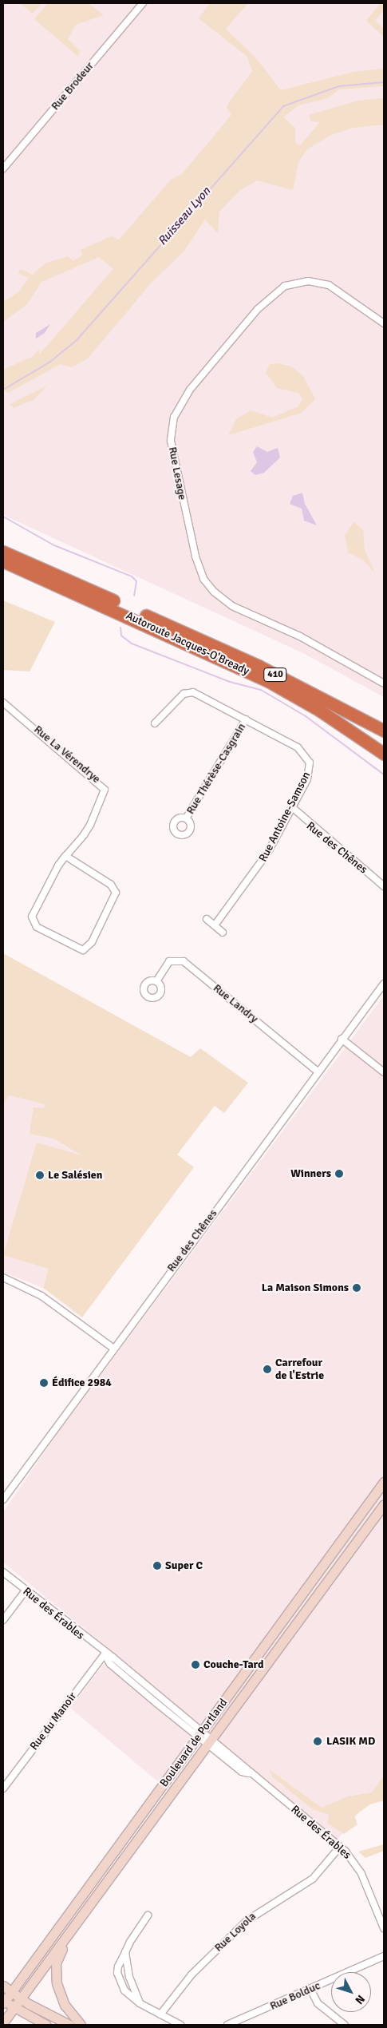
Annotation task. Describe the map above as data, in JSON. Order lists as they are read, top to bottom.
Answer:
{
  "streets": {
    "highway": ["Autoroute Jacques-O'Bready", "410"],
    "main road": ["Boulevard de Portland"],
    "street": [
      "Rue Brodeur",
      "Rue Lesage",
      "Rue La Vérendrye",
      "Rue Thérèse-Casgrain",
      "Rue Antoine-Samson",
      "Rue des Chênes",
      "Rue Landry",
      "Rue des Érables",
      "Rue du Manoir",
      "Rue Loyola",
      "Rue Bolduc"
    ]
  },
  "crossings": [
    ["Rue Thérèse-Casgrain", "Rue Antoine-Samson"],
    ["Rue Antoine-Samson", "Rue des Chênes"],
    ["Rue des Chênes", "Rue Landry"],
    ["Rue des Érables", "Rue du Manoir"],
    ["Rue des Érables", "Boulevard de Portland"],
    ["Rue des Érables", "Rue Loyola"]
  ],
  "water": ["Ruisseau Lyon"],
  "places": [
    "Winners",
    "Le Salésien",
    "La Maison Simons",
    "Carrefour de l'Estrie",
    "Édifice 2984",
    "Super C",
    "Couche-Tard",
    "LASIK MD"
  ],
  "north": "bottom right"
}
